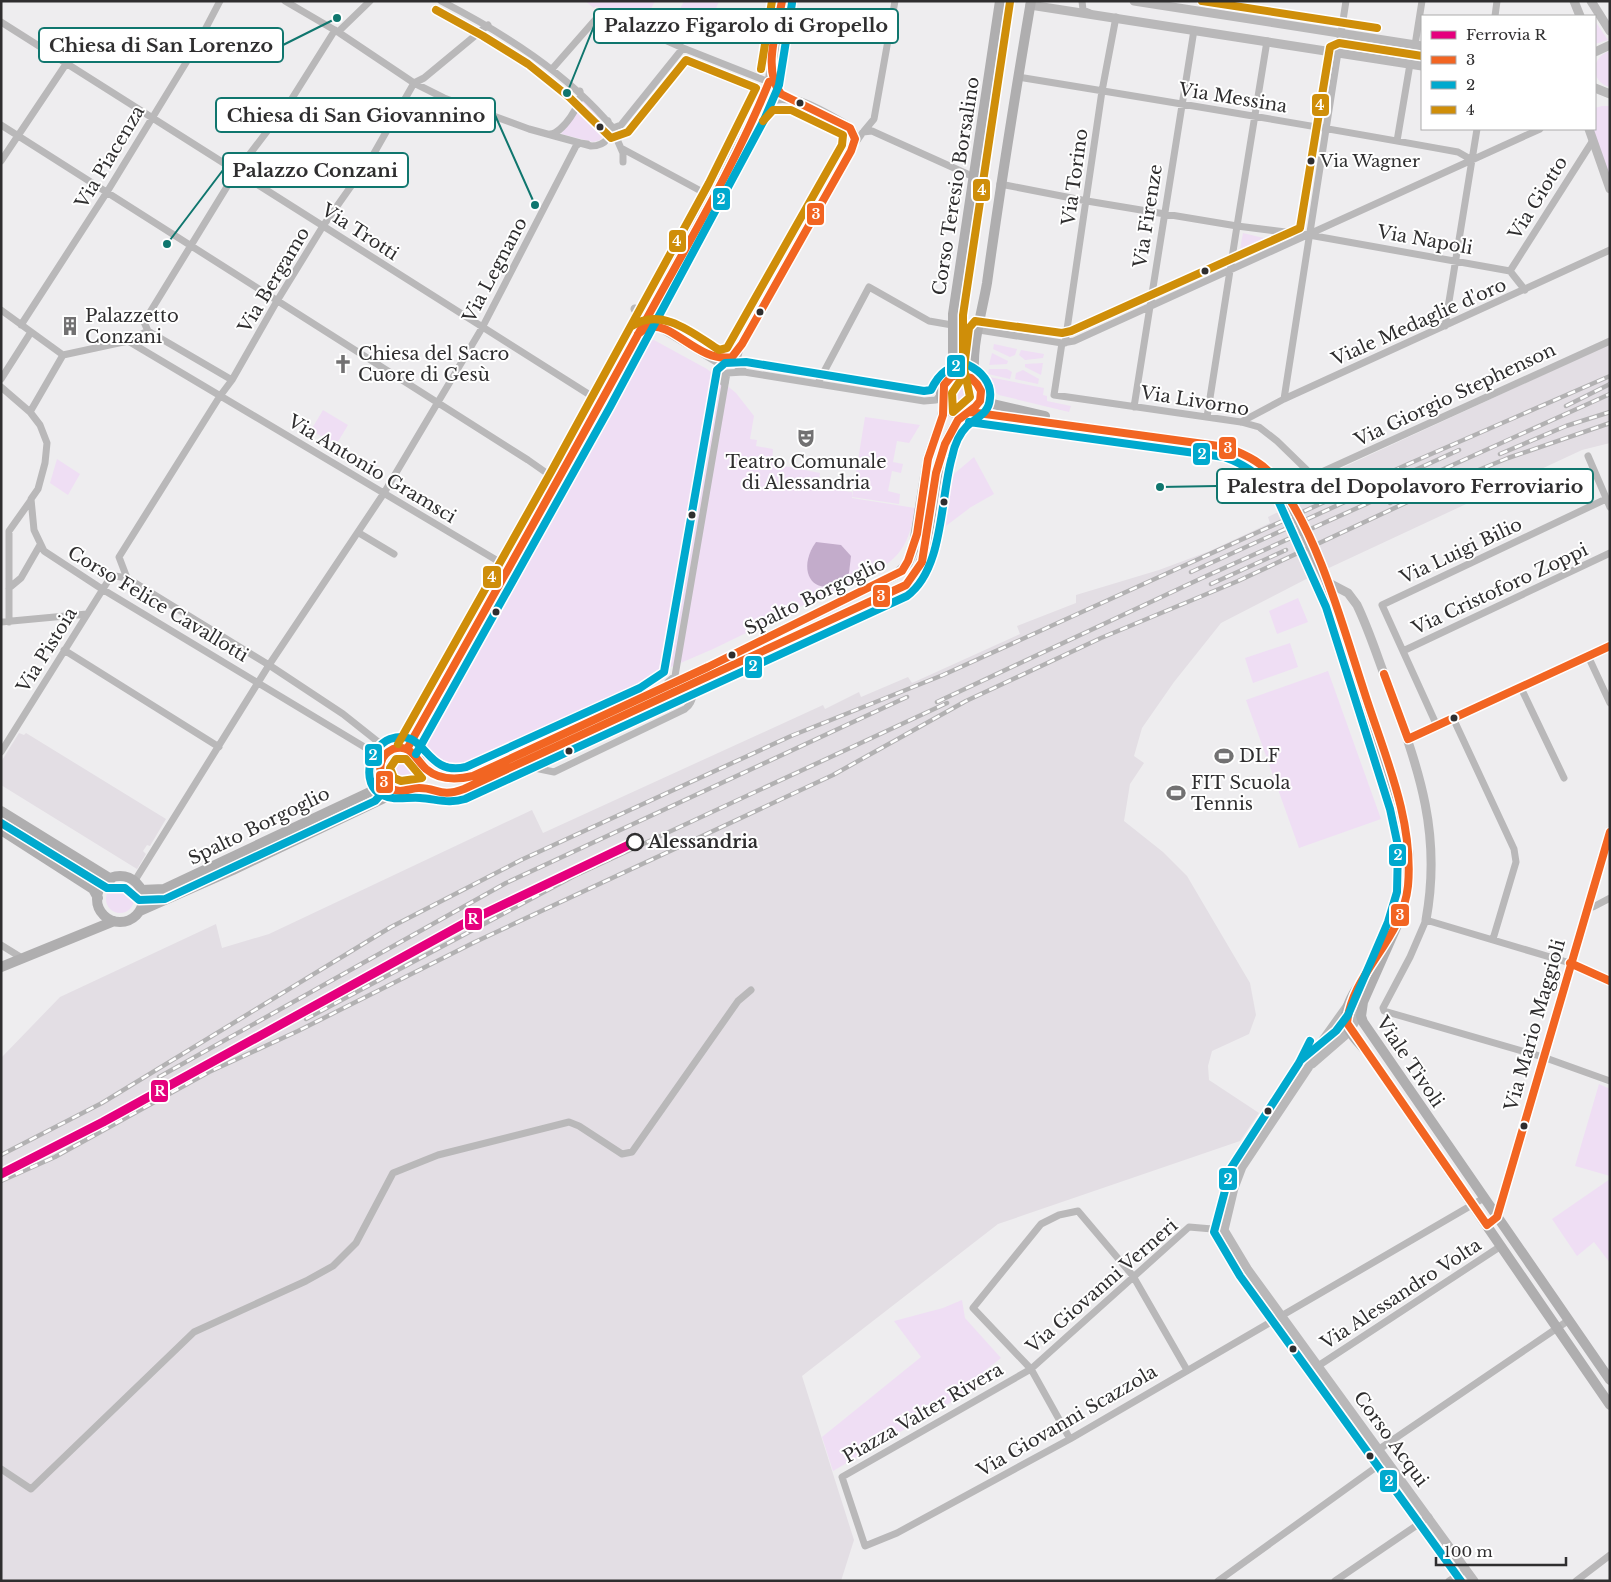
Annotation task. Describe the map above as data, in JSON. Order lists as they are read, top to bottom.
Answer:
{
  "streets": {
    "main road": ["Corso Teresio Borsalino", "Spalto Borgoglio", "Viale Tivoli"],
    "street": [
      "Via Messina",
      "Via Piacenza",
      "Via Torino",
      "Via Giotto",
      "Via Firenze",
      "Via Trotti",
      "Via Napoli",
      "Via Legnano",
      "Via Bergamo",
      "Viale Medaglie d'oro",
      "Via Giorgio Stephenson",
      "Via Livorno",
      "Via Antonio Gramsci",
      "Via Luigi Bilio",
      "Via Cristoforo Zoppi",
      "Corso Felice Cavallotti",
      "Via Pistoia",
      "Via Mario Maggioli",
      "Via Giovanni Verneri",
      "Via Alessandro Volta",
      "Piazza Valter Rivera",
      "Via Giovanni Scazzola",
      "Corso Acqui"
    ]
  },
  "crossings": [
    ["Via Messina", "Via Torino"],
    ["Via Messina", "Via Firenze"],
    ["Via Piacenza", "Via Trotti"],
    ["Via Torino", "Via Livorno"],
    ["Corso Teresio Borsalino", "Spalto Borgoglio"],
    ["Via Giotto", "Via Napoli"],
    ["Via Firenze", "Via Livorno"],
    ["Via Trotti", "Via Legnano"],
    ["Via Trotti", "Via Bergamo"],
    ["Via Legnano", "Via Antonio Gramsci"],
    ["Via Legnano", "Spalto Borgoglio"],
    ["Via Legnano", "Corso Felice Cavallotti"],
    ["Via Bergamo", "Via Antonio Gramsci"],
    ["Via Bergamo", "Corso Felice Cavallotti"],
    ["Viale Medaglie d'oro", "Via Livorno"],
    ["Via Giorgio Stephenson", "Via Livorno"],
    ["Via Antonio Gramsci", "Corso Felice Cavallotti"],
    ["Via Luigi Bilio", "Via Cristoforo Zoppi"],
    ["Spalto Borgoglio", "Corso Felice Cavallotti"],
    ["Corso Felice Cavallotti", "Via Pistoia"],
    ["Via Mario Maggioli", "Viale Tivoli"],
    ["Viale Tivoli", "Via Alessandro Volta"],
    ["Via Giovanni Verneri", "Piazza Valter Rivera"],
    ["Via Giovanni Verneri", "Corso Acqui"],
    ["Via Alessandro Volta", "Corso Acqui"],
    ["Piazza Valter Rivera", "Via Giovanni Scazzola"],
    ["Via Giovanni Scazzola", "Corso Acqui"]
  ],
  "places": {
    "other": [
      "Chiesa di San Lorenzo",
      "Palazzo Figarolo di Gropello",
      "Via Wagner",
      "Chiesa di San Giovannino",
      "Palazzo Conzani",
      "Palestra del Dopolavoro Ferroviario",
      "Alessandria"
    ],
    "building": ["Palazzetto Conzani"],
    "church": ["Chiesa del Sacro Cuore di Gesù"],
    "theatre": ["Teatro Comunale di Alessandria"],
    "sports": ["DLF", "FIT Scuola Tennis"]
  },
  "lines": [
    "transit line 3",
    "transit line 4",
    "transit line 2",
    "rail line R"
  ],
  "legend": [
    "Ferrovia R",
    "3",
    "2",
    "4"
  ],
  "scale_bar": "100 m"
}
